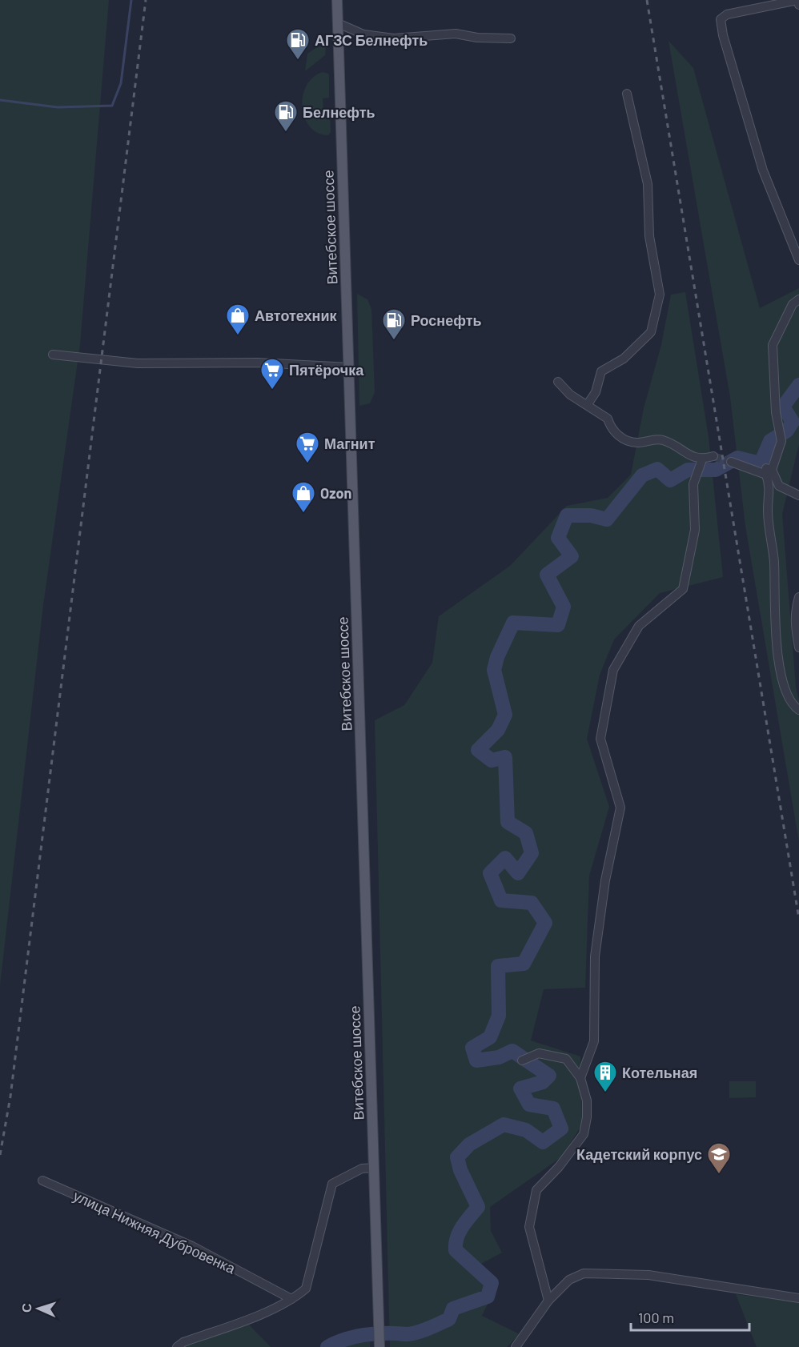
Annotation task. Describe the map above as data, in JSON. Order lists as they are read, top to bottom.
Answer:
{
  "streets": {
    "main road": ["Витебское шоссе"],
    "street": ["улица Нижняя Дубровенка"]
  },
  "places": {
    "fuel station": ["АГЗС Белнефть", "Белнефть", "Роснефть"],
    "shop": ["Автотехник", "Ozon"],
    "supermarket": ["Пятёрочка", "Магнит"],
    "building": ["Котельная"],
    "school or university": ["Кадетский корпус"]
  },
  "scale_bar": "100 m",
  "north": "left"
}
